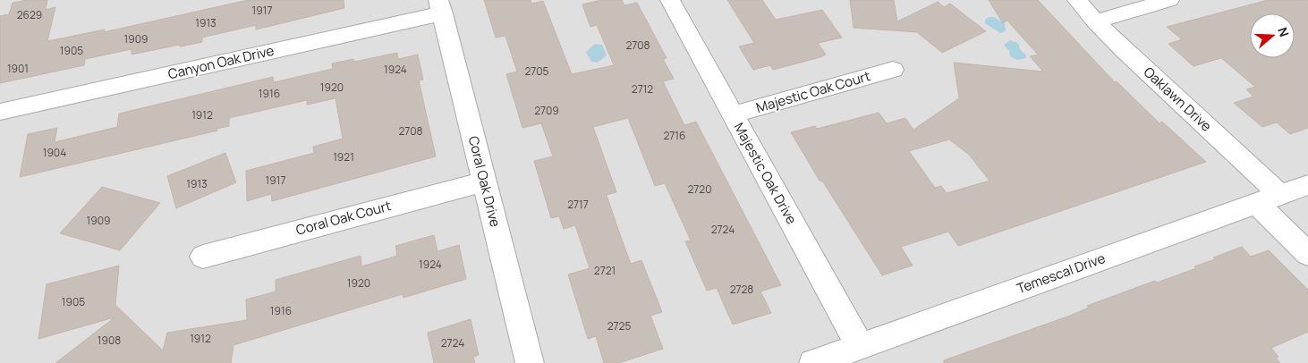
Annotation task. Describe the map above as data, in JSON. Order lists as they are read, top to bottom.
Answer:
{
  "streets": {
    "street": [
      "Canyon Oak Drive",
      "Majestic Oak Court",
      "Oaklawn Drive",
      "Majestic Oak Drive",
      "Coral Oak Drive",
      "Coral Oak Court",
      "Temescal Drive"
    ]
  },
  "crossings": [
    ["Canyon Oak Drive", "Coral Oak Drive"],
    ["Majestic Oak Court", "Majestic Oak Drive"],
    ["Oaklawn Drive", "Temescal Drive"],
    ["Majestic Oak Drive", "Temescal Drive"],
    ["Coral Oak Drive", "Coral Oak Court"]
  ],
  "house_numbers": [
    "1917",
    "2629",
    "1913",
    "1909",
    "2708",
    "1905",
    "1901",
    "1924",
    "2705",
    "1920",
    "2712",
    "1916",
    "2709",
    "1912",
    "2708",
    "2716",
    "1904",
    "1921",
    "1917",
    "1913",
    "2720",
    "2717",
    "1909",
    "2724",
    "1924",
    "2721",
    "1920",
    "2728",
    "1905",
    "1916",
    "2725",
    "1912",
    "1908",
    "2724"
  ],
  "north": "right"
}
